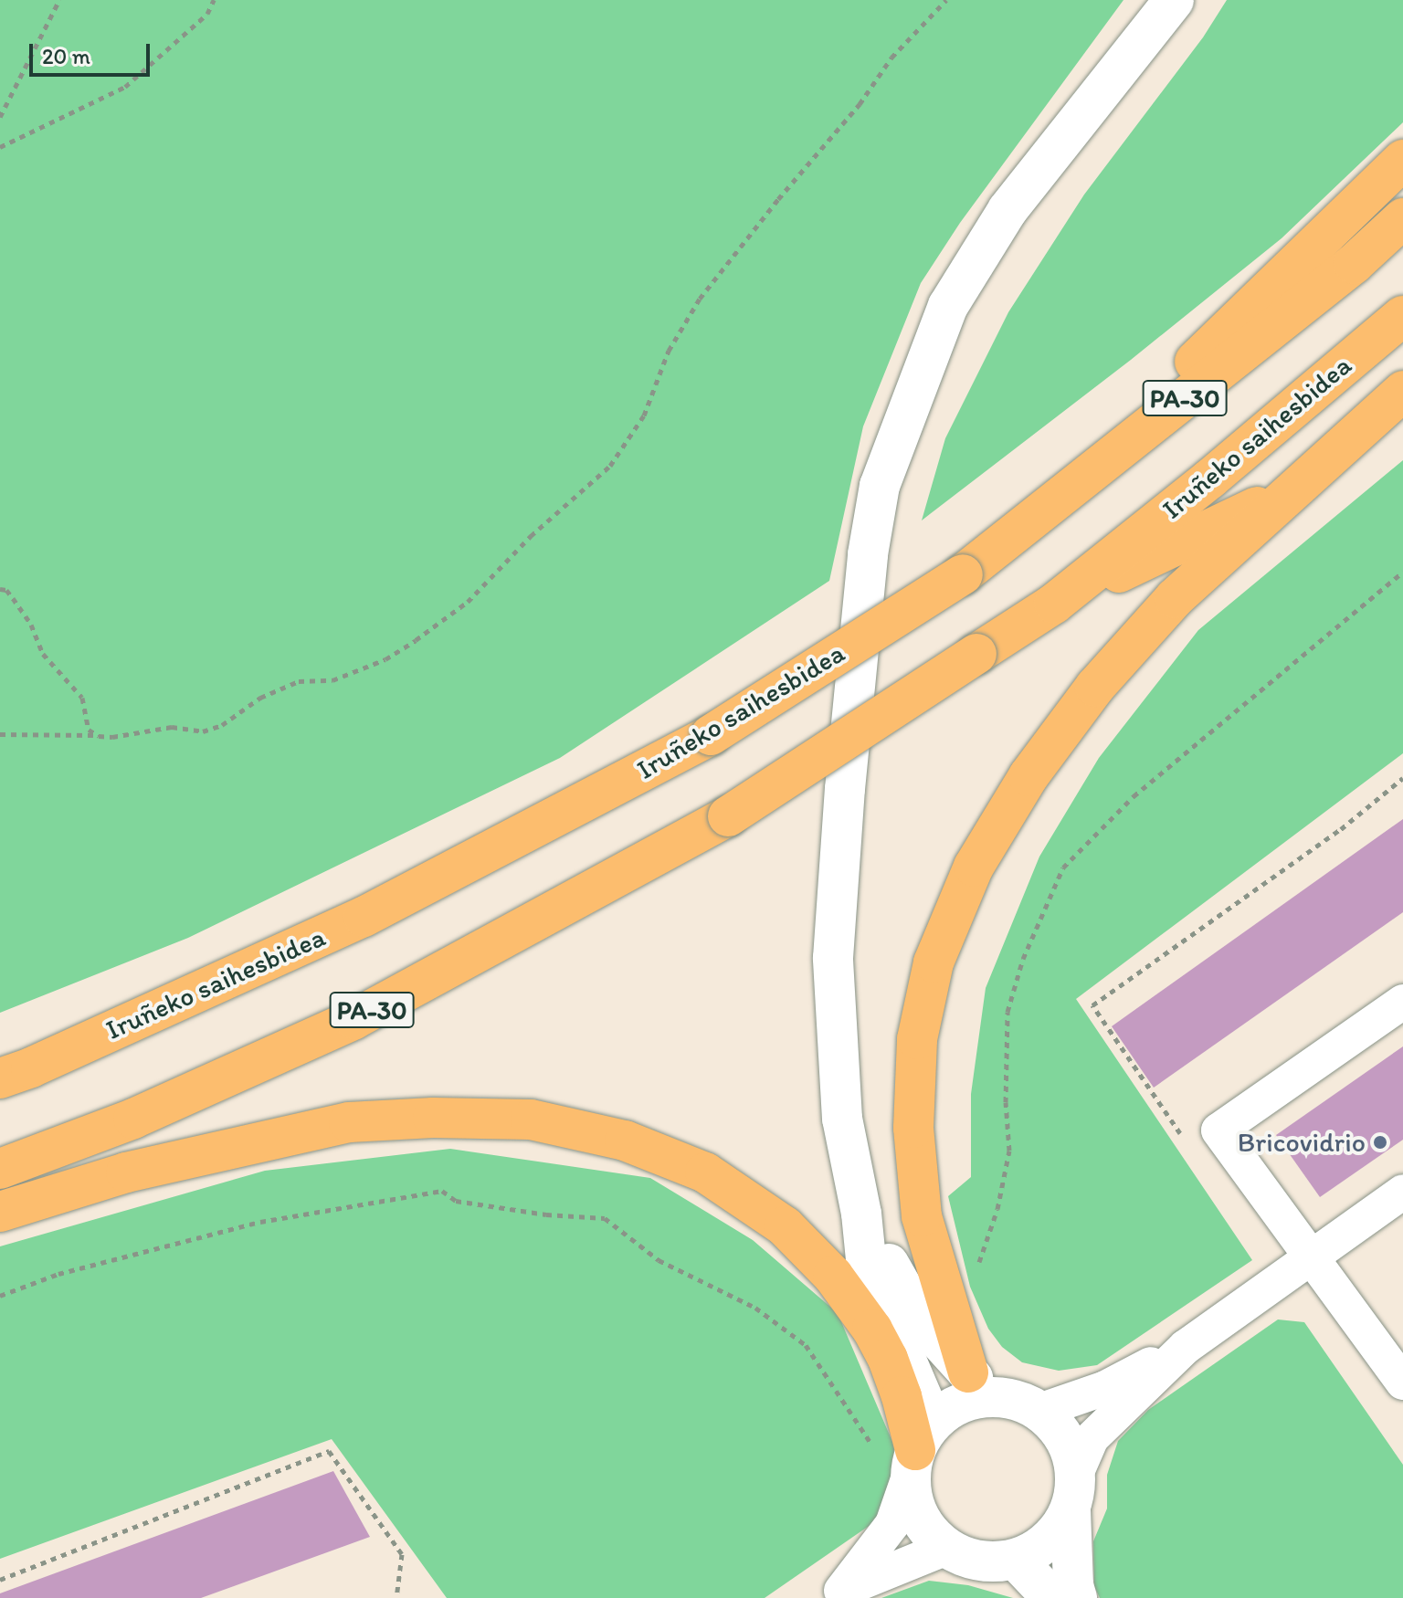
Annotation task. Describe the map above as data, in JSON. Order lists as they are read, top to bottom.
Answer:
{
  "streets": {
    "highway": ["PA-30", "Iruñeko saihesbidea"]
  },
  "places": ["Bricovidrio"],
  "scale_bar": "20 m"
}
